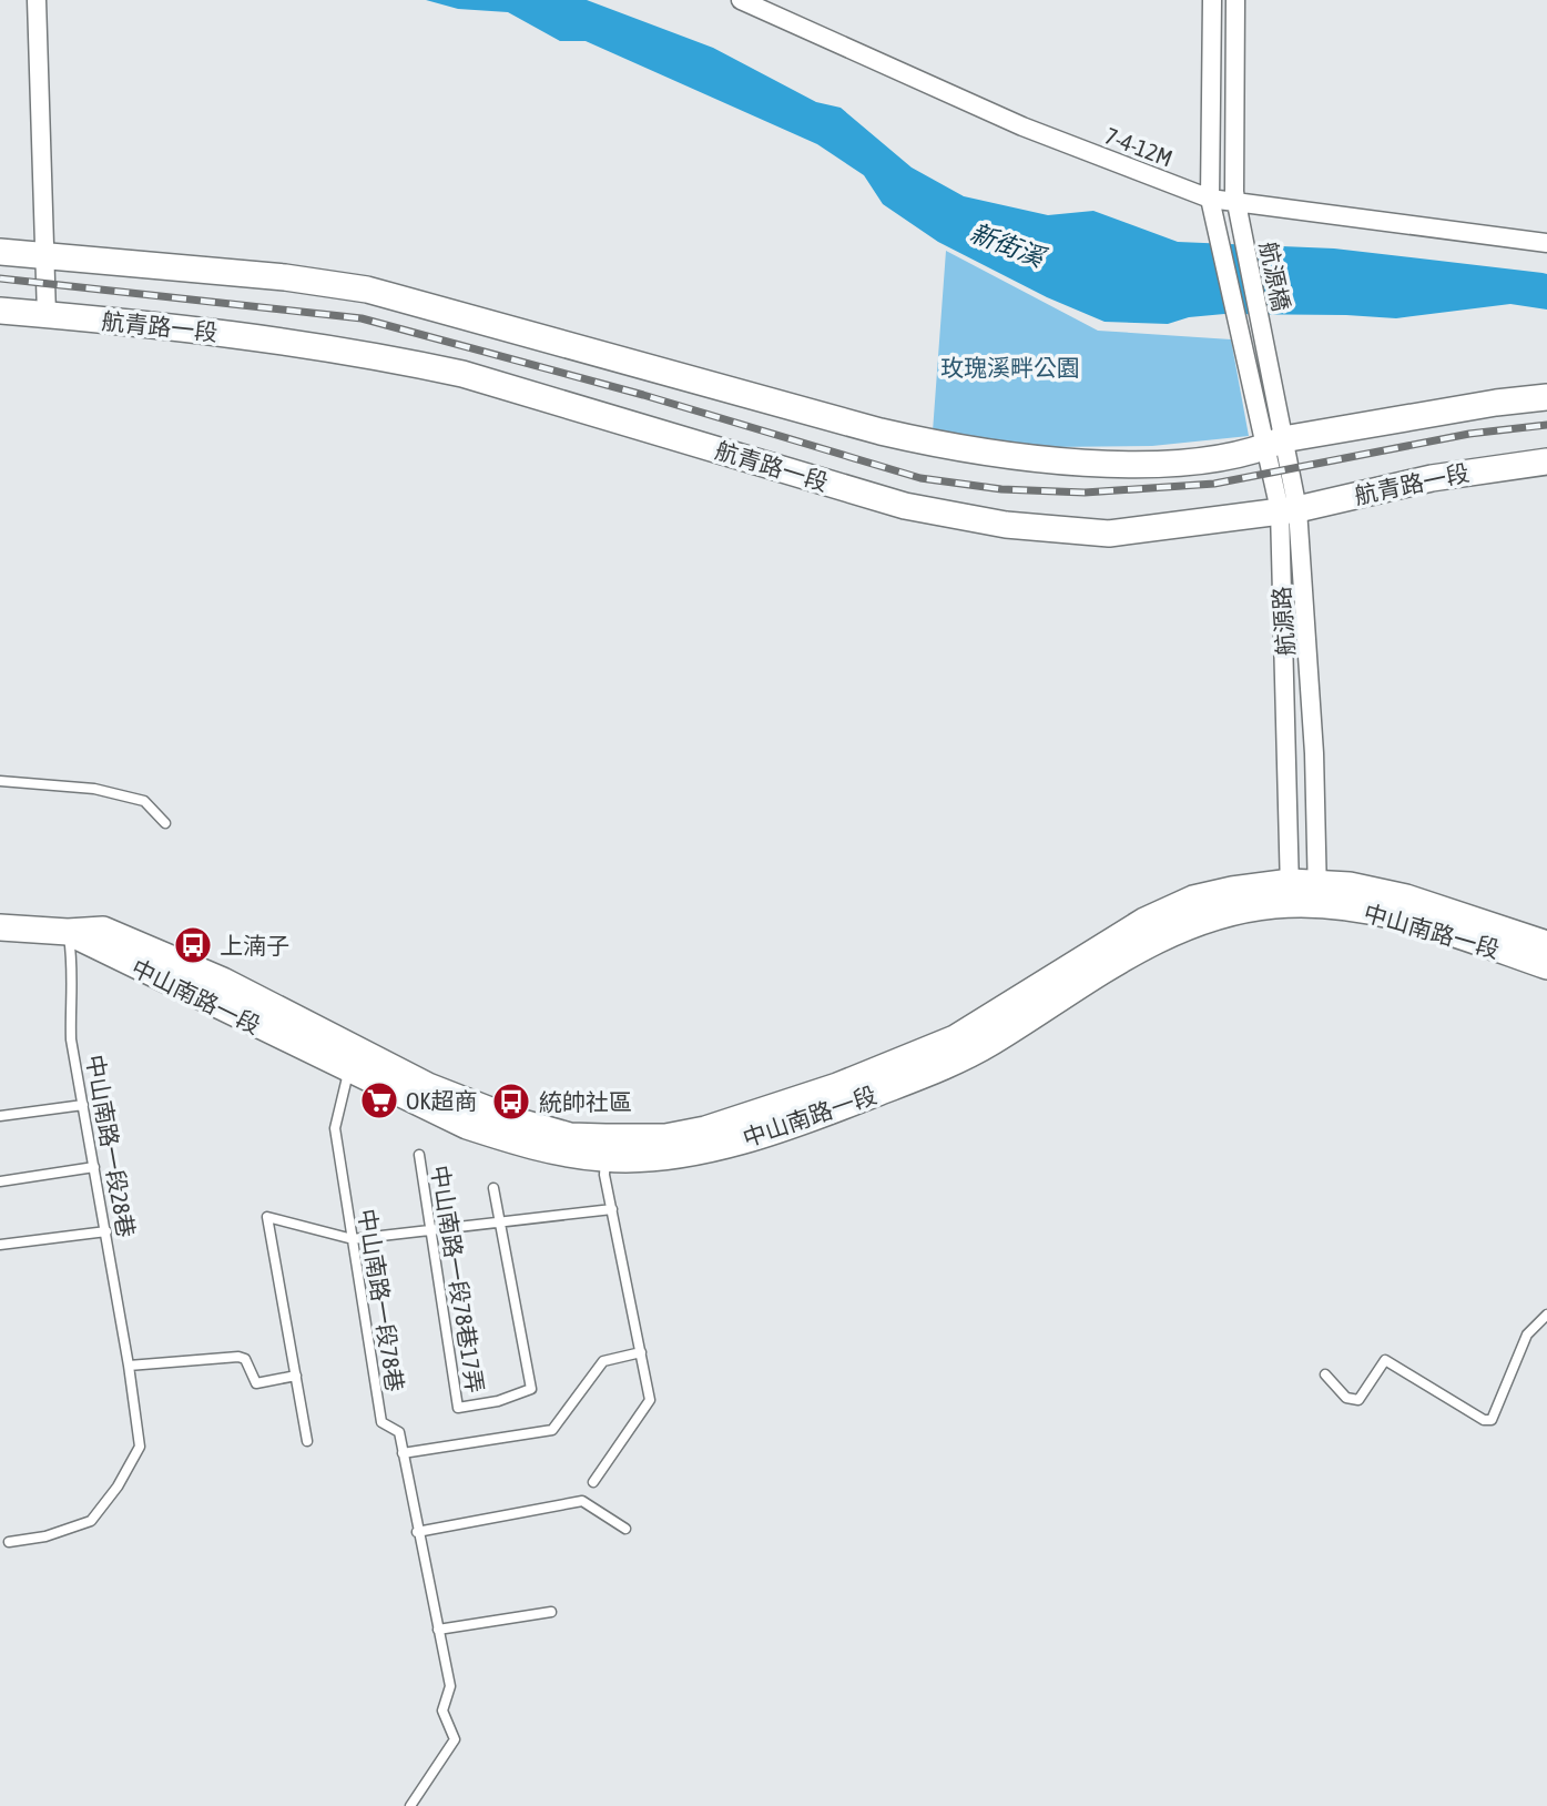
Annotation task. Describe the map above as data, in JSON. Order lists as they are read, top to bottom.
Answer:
{
  "streets": {
    "street": [
      "7-4-12M",
      "航源橋",
      "航青路一段",
      "航源路",
      "中山南路一段"
    ],
    "lane": ["中山南路一段28巷", "中山南路一段78巷17弄", "中山南路一段78巷"]
  },
  "crossings": [
    ["7-4-12M", "航源橋"],
    ["航源橋", "航源路"],
    ["航青路一段", "航源路"],
    ["航源路", "中山南路一段"],
    ["中山南路一段", "中山南路一段28巷"],
    ["中山南路一段", "中山南路一段78巷"]
  ],
  "water": ["新街溪"],
  "parks": ["玫瑰溪畔公園"],
  "places": {
    "bus stop": ["上湳子", "統帥社區"],
    "supermarket": ["OK超商"]
  }
}
